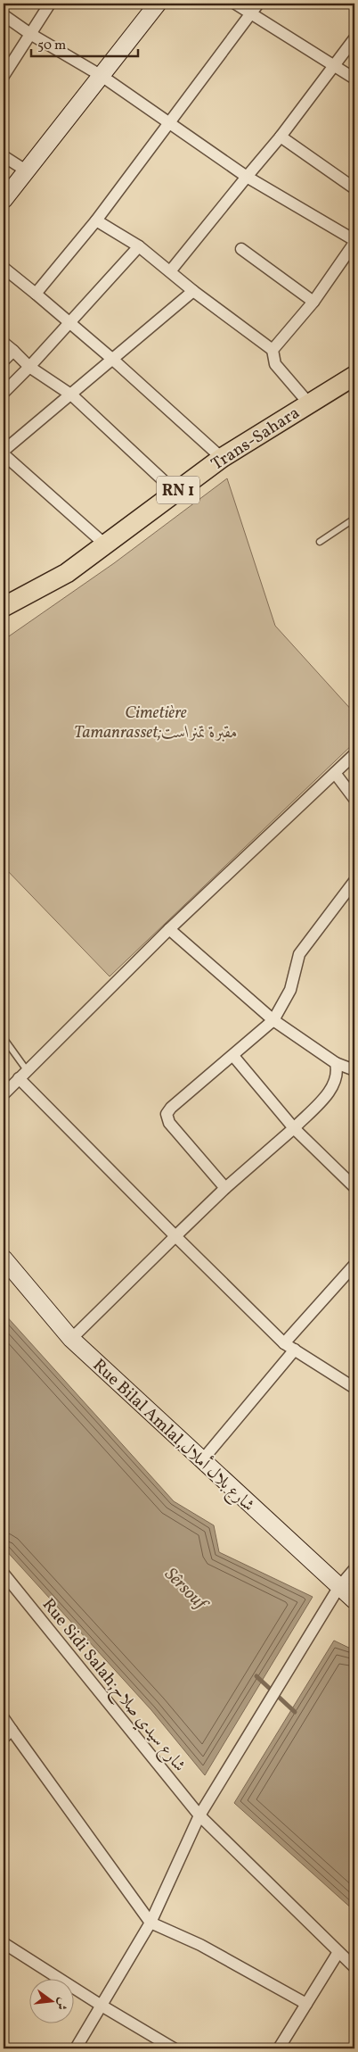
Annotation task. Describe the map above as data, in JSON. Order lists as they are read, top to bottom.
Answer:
{
  "streets": {
    "main road": ["Trans-Sahara", "RN 1", "Rue Bilal Amlal,شارع بلال أملال"],
    "street": ["Rue Sidi Salah;شارع سيدي صلاح"]
  },
  "water": ["Sêrsouf"],
  "parks": ["Cimetière Tamanrasset;مقبرة تمنراست"],
  "scale_bar": "50 m",
  "north": "right"
}
